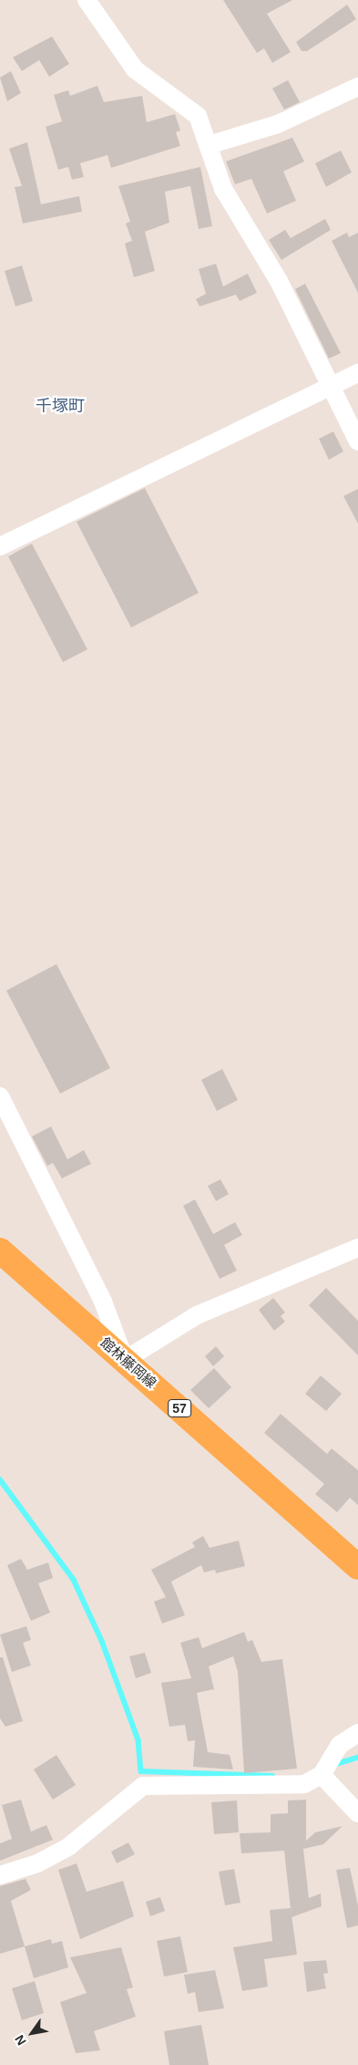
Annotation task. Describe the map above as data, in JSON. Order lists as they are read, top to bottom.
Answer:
{
  "streets": {
    "main road": ["館林藤岡線", "57"]
  },
  "districts": ["千塚町"],
  "north": "bottom left"
}
